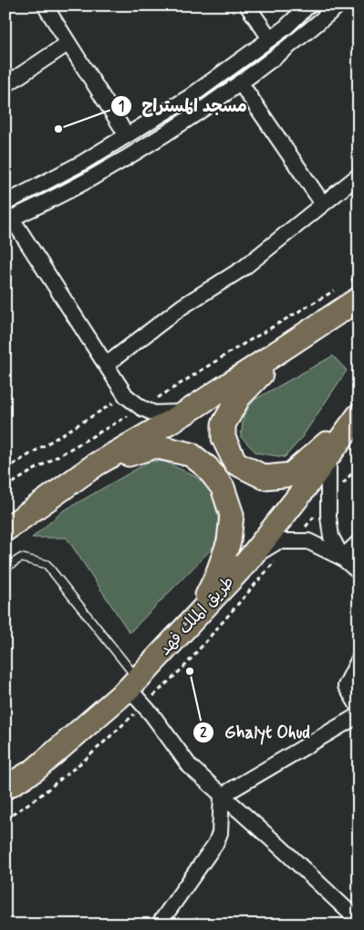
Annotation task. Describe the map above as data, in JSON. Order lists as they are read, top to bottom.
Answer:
{
  "streets": {
    "main road": ["طريق الملك فهد"]
  },
  "places": ["مسجد المستراح", "Ghalyt Ohud"]
}
